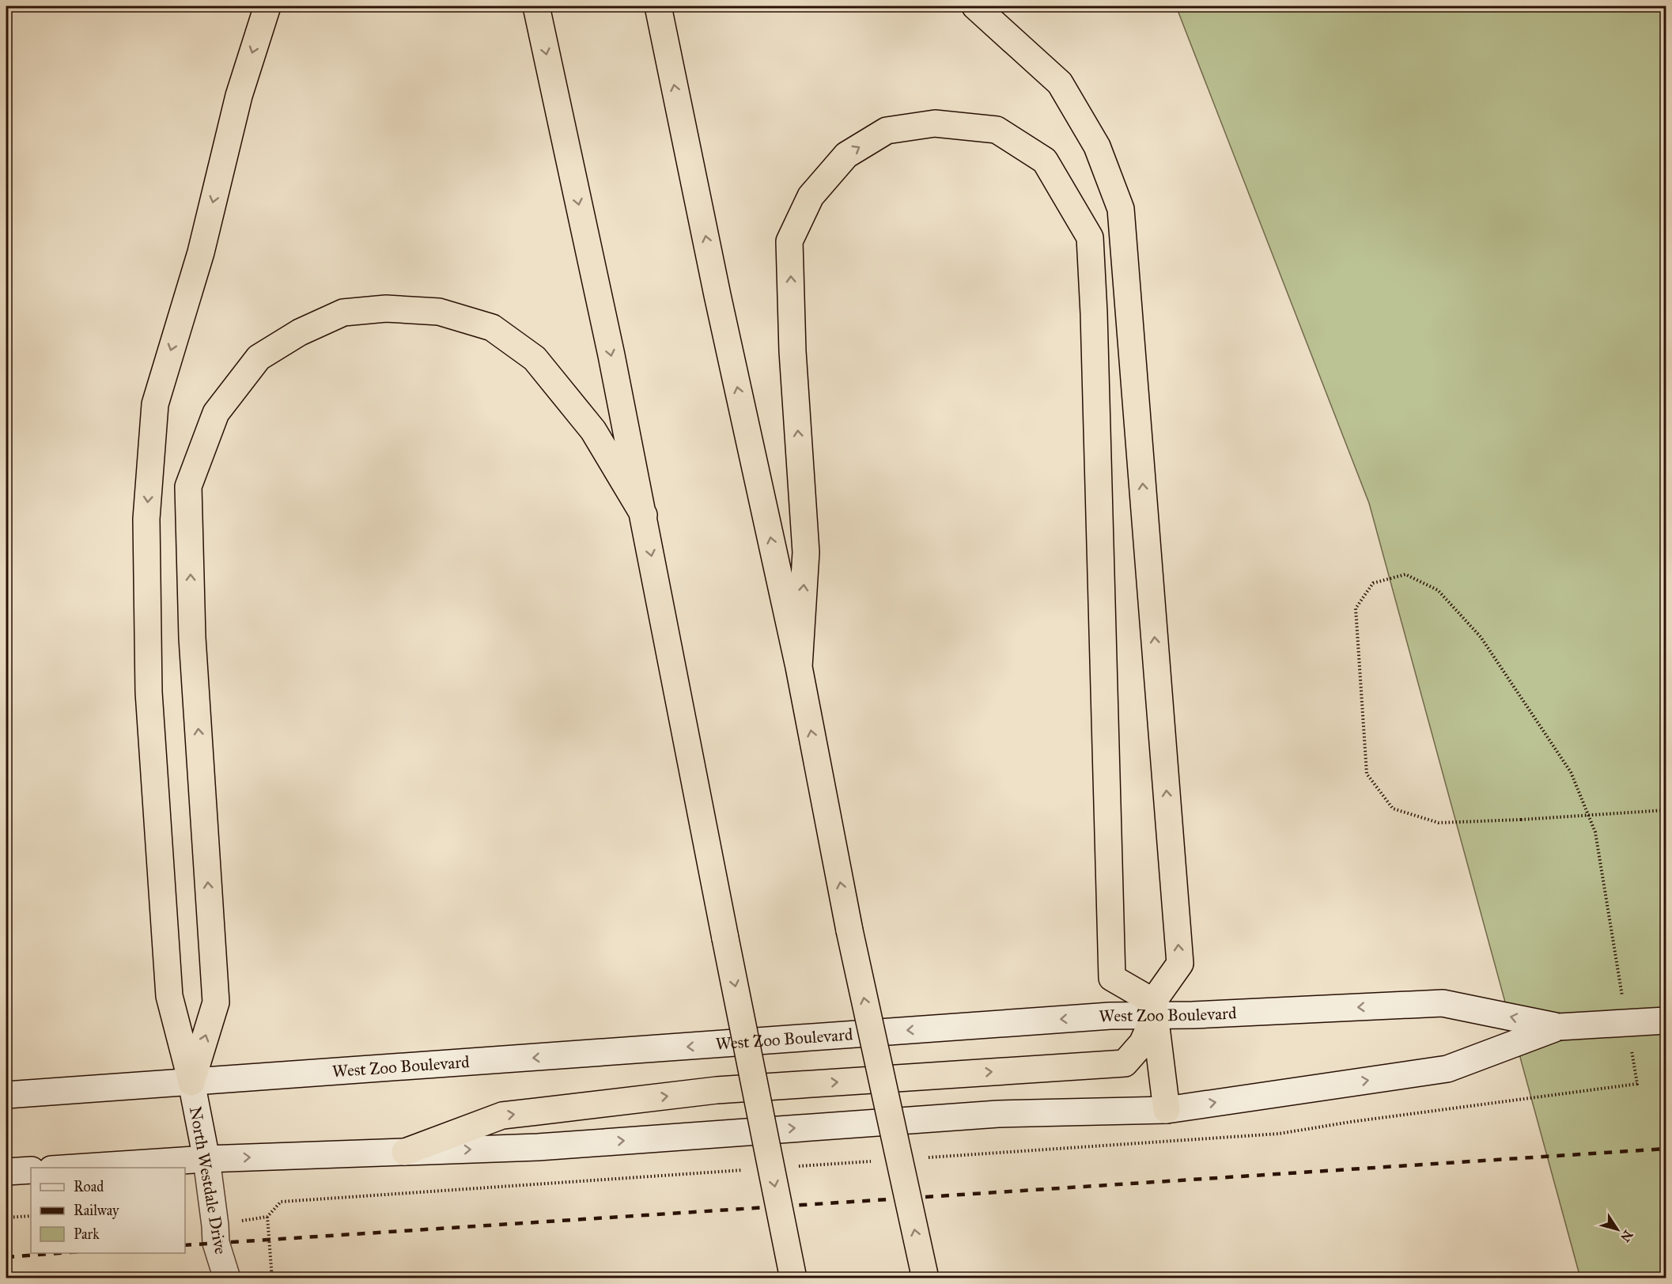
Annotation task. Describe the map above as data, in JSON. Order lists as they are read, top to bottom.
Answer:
{
  "streets": {
    "main road": ["West Zoo Boulevard", "North Westdale Drive"]
  },
  "crossings": [
    ["West Zoo Boulevard", "North Westdale Drive"]
  ],
  "legend": ["Road", "Railway", "Park"],
  "north": "bottom right"
}
